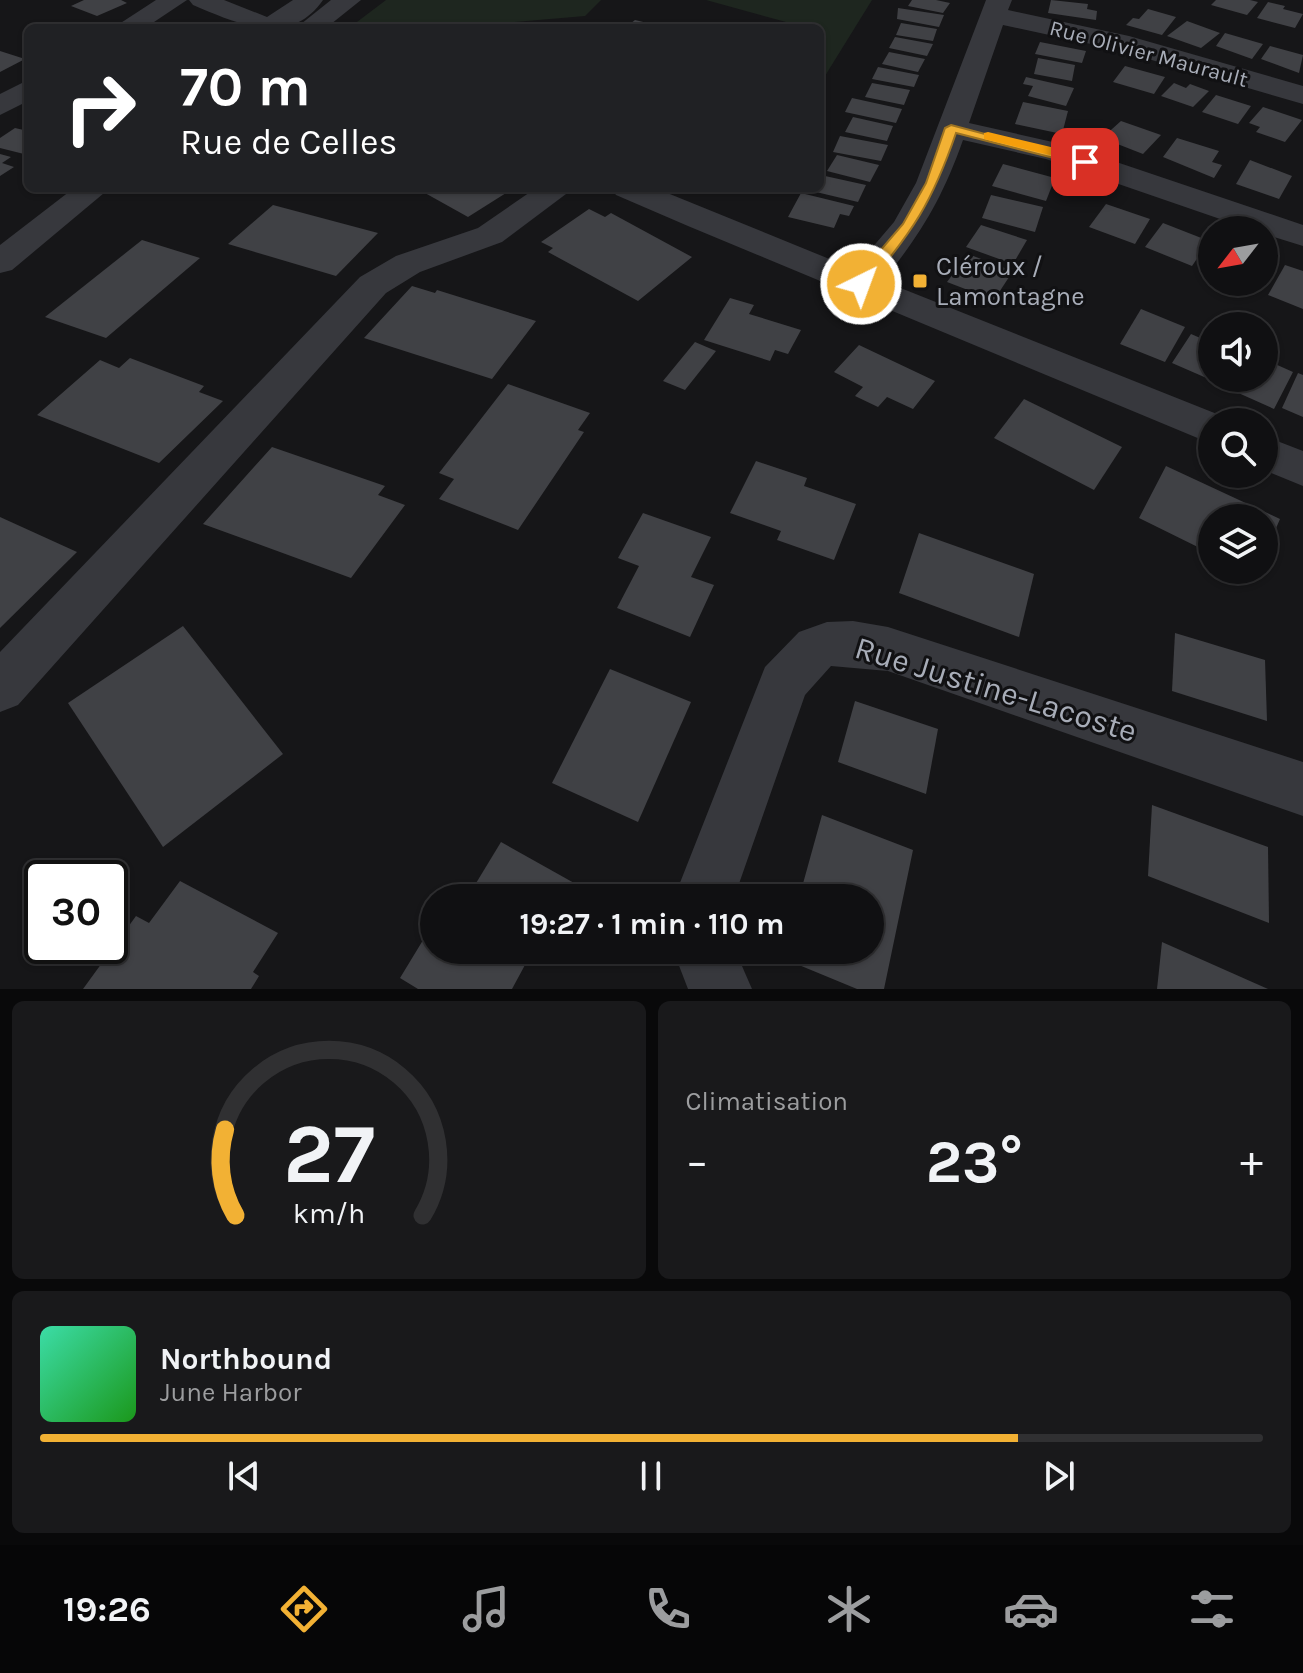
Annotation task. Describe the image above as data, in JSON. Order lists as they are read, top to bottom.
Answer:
{
  "streets": {
    "street": ["Rue Olivier Maurault", "Rue Justine-Lacoste"]
  },
  "places": {
    "transit": ["Cléroux / Lamontagne"]
  },
  "north": "bottom left",
  "page": {
    "turn": ["70 m", "Rue de Celles"],
    "limit": "30",
    "trip": "19:27 · 1 min · 110 m",
    "tile": "Climatisation",
    "heat": ["−", "23°", "+"],
    "song": ["Northbound", "June Harbor"],
    "tabs": "19:26",
    "gauge": ["27", "km/h"]
  }
}
